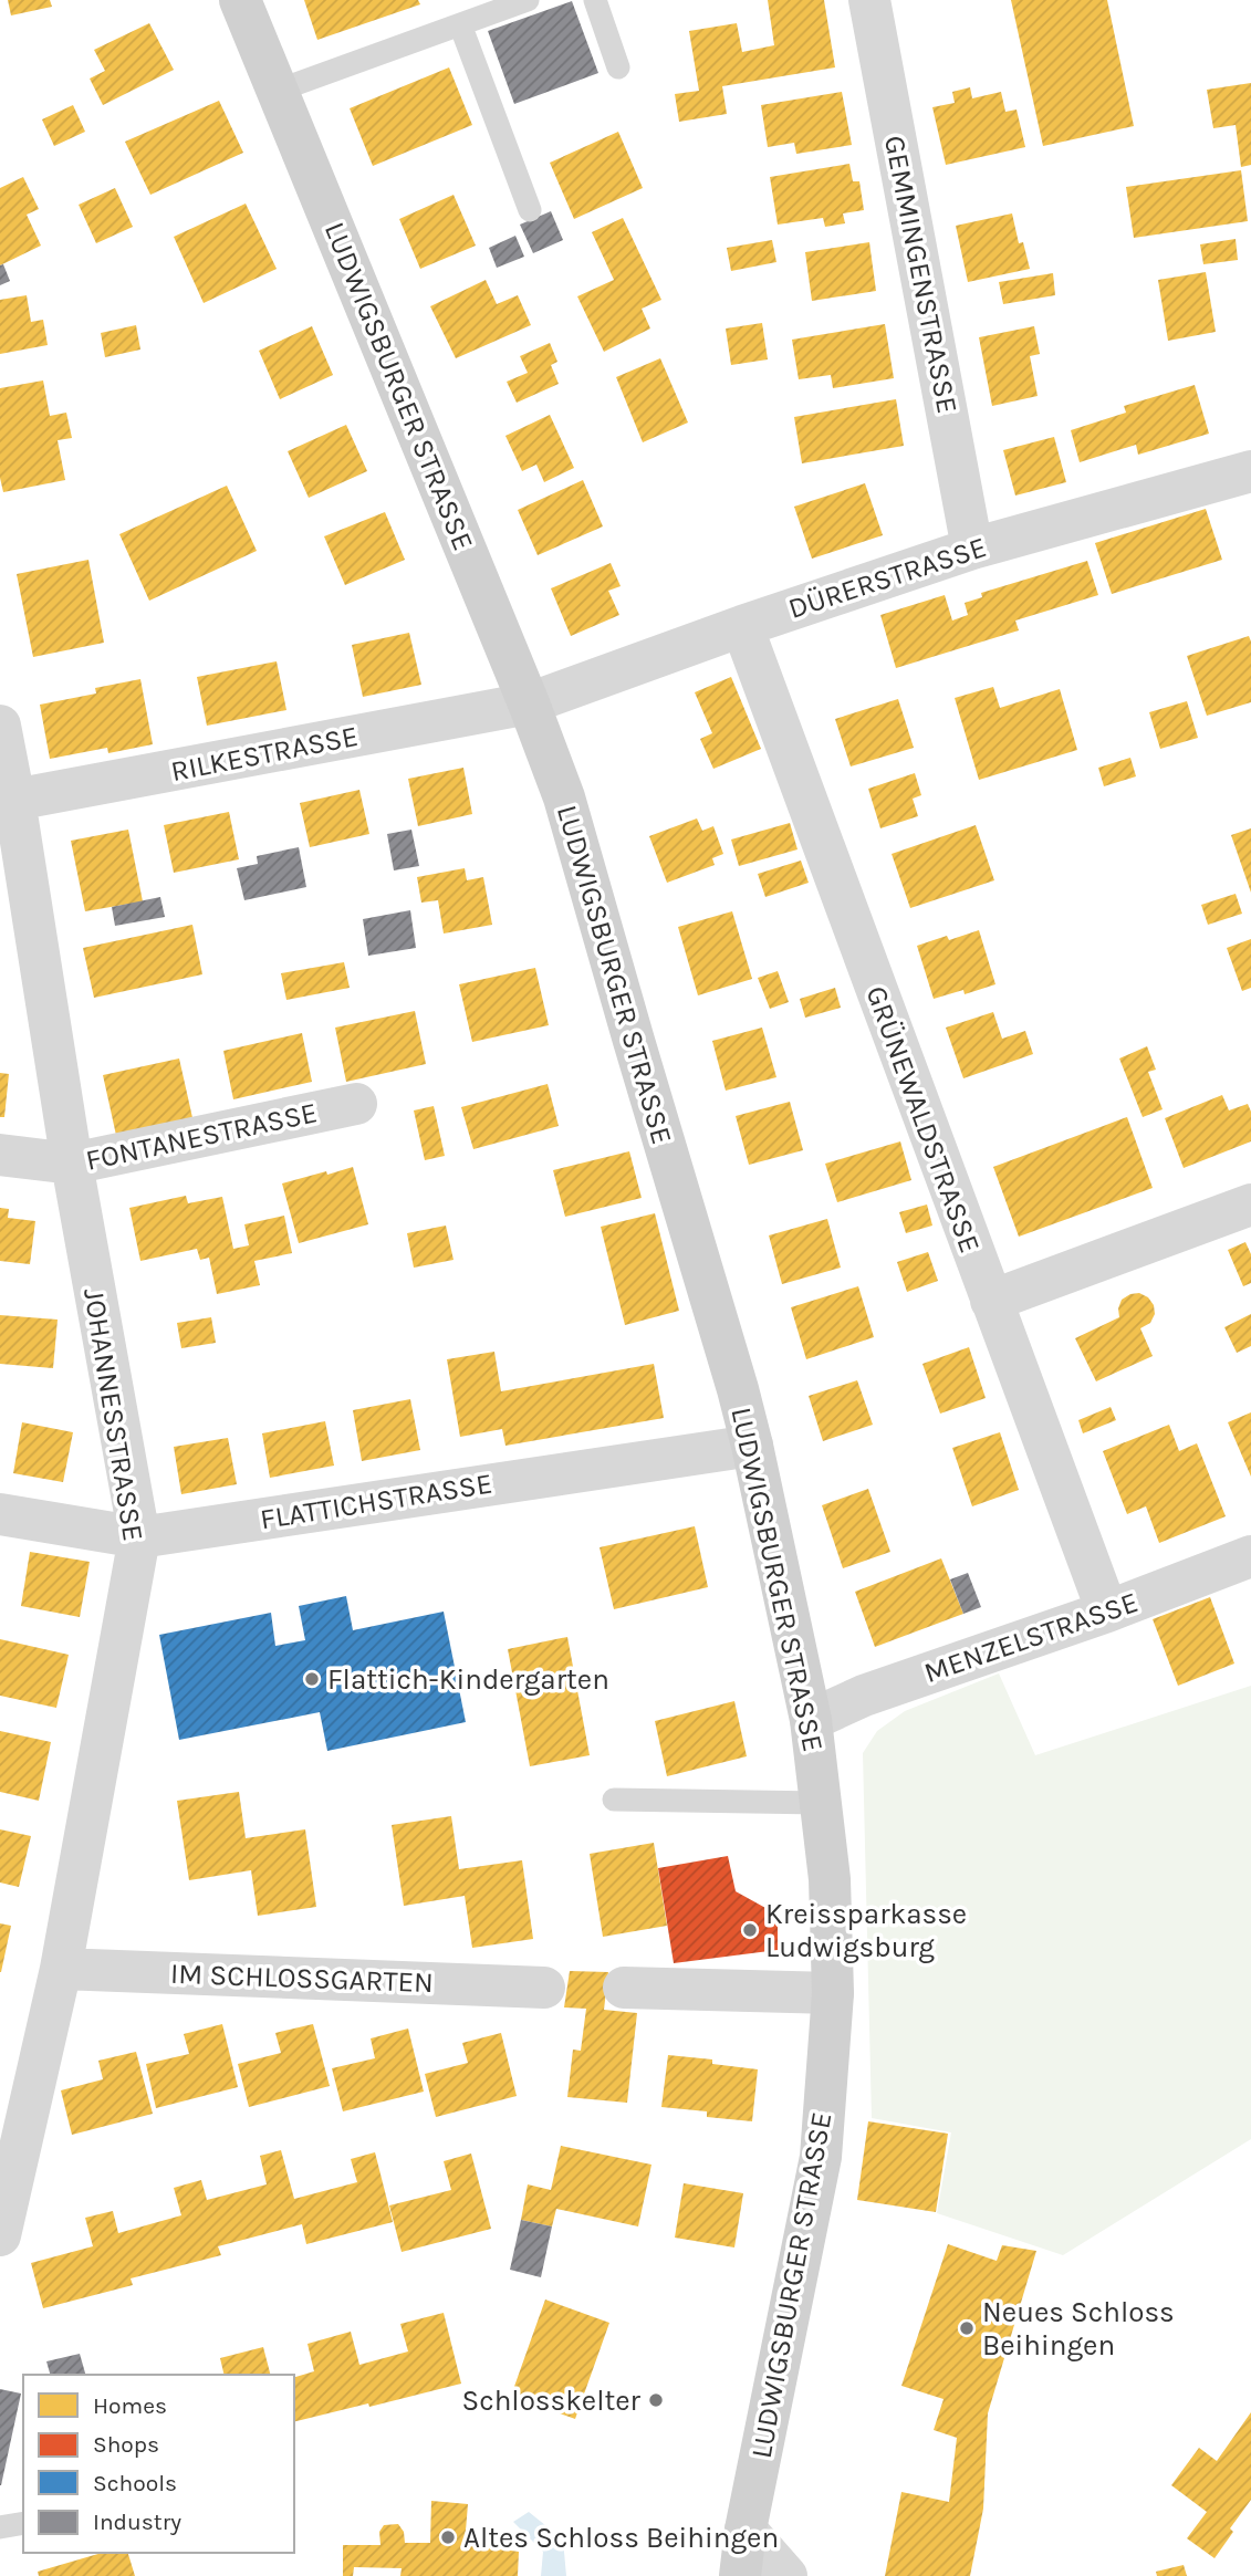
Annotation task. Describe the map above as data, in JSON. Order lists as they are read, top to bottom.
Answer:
{
  "streets": {
    "main road": ["LUDWIGSBURGER STRASSE"],
    "street": [
      "GEMMINGENSTRASSE",
      "DÜRERSTRASSE",
      "RILKESTRASSE",
      "GRÜNEWALDSTRASSE",
      "FONTANESTRASSE",
      "JOHANNESSTRASSE",
      "FLATTICHSTRASSE",
      "MENZELSTRASSE",
      "IM SCHLOSSGARTEN"
    ]
  },
  "crossings": [
    ["GEMMINGENSTRASSE", "DÜRERSTRASSE"],
    ["LUDWIGSBURGER STRASSE", "DÜRERSTRASSE"],
    ["LUDWIGSBURGER STRASSE", "RILKESTRASSE"],
    ["LUDWIGSBURGER STRASSE", "FLATTICHSTRASSE"],
    ["LUDWIGSBURGER STRASSE", "MENZELSTRASSE"],
    ["DÜRERSTRASSE", "RILKESTRASSE"],
    ["DÜRERSTRASSE", "GRÜNEWALDSTRASSE"],
    ["RILKESTRASSE", "JOHANNESSTRASSE"],
    ["GRÜNEWALDSTRASSE", "MENZELSTRASSE"],
    ["FONTANESTRASSE", "JOHANNESSTRASSE"],
    ["JOHANNESSTRASSE", "FLATTICHSTRASSE"],
    ["JOHANNESSTRASSE", "IM SCHLOSSGARTEN"]
  ],
  "places": [
    "Flattich-Kindergarten",
    "Kreissparkasse Ludwigsburg",
    "Neues Schloss Beihingen",
    "Schlosskelter",
    "Altes Schloss Beihingen"
  ],
  "legend": [
    "Homes",
    "Shops",
    "Schools",
    "Industry"
  ]
}
